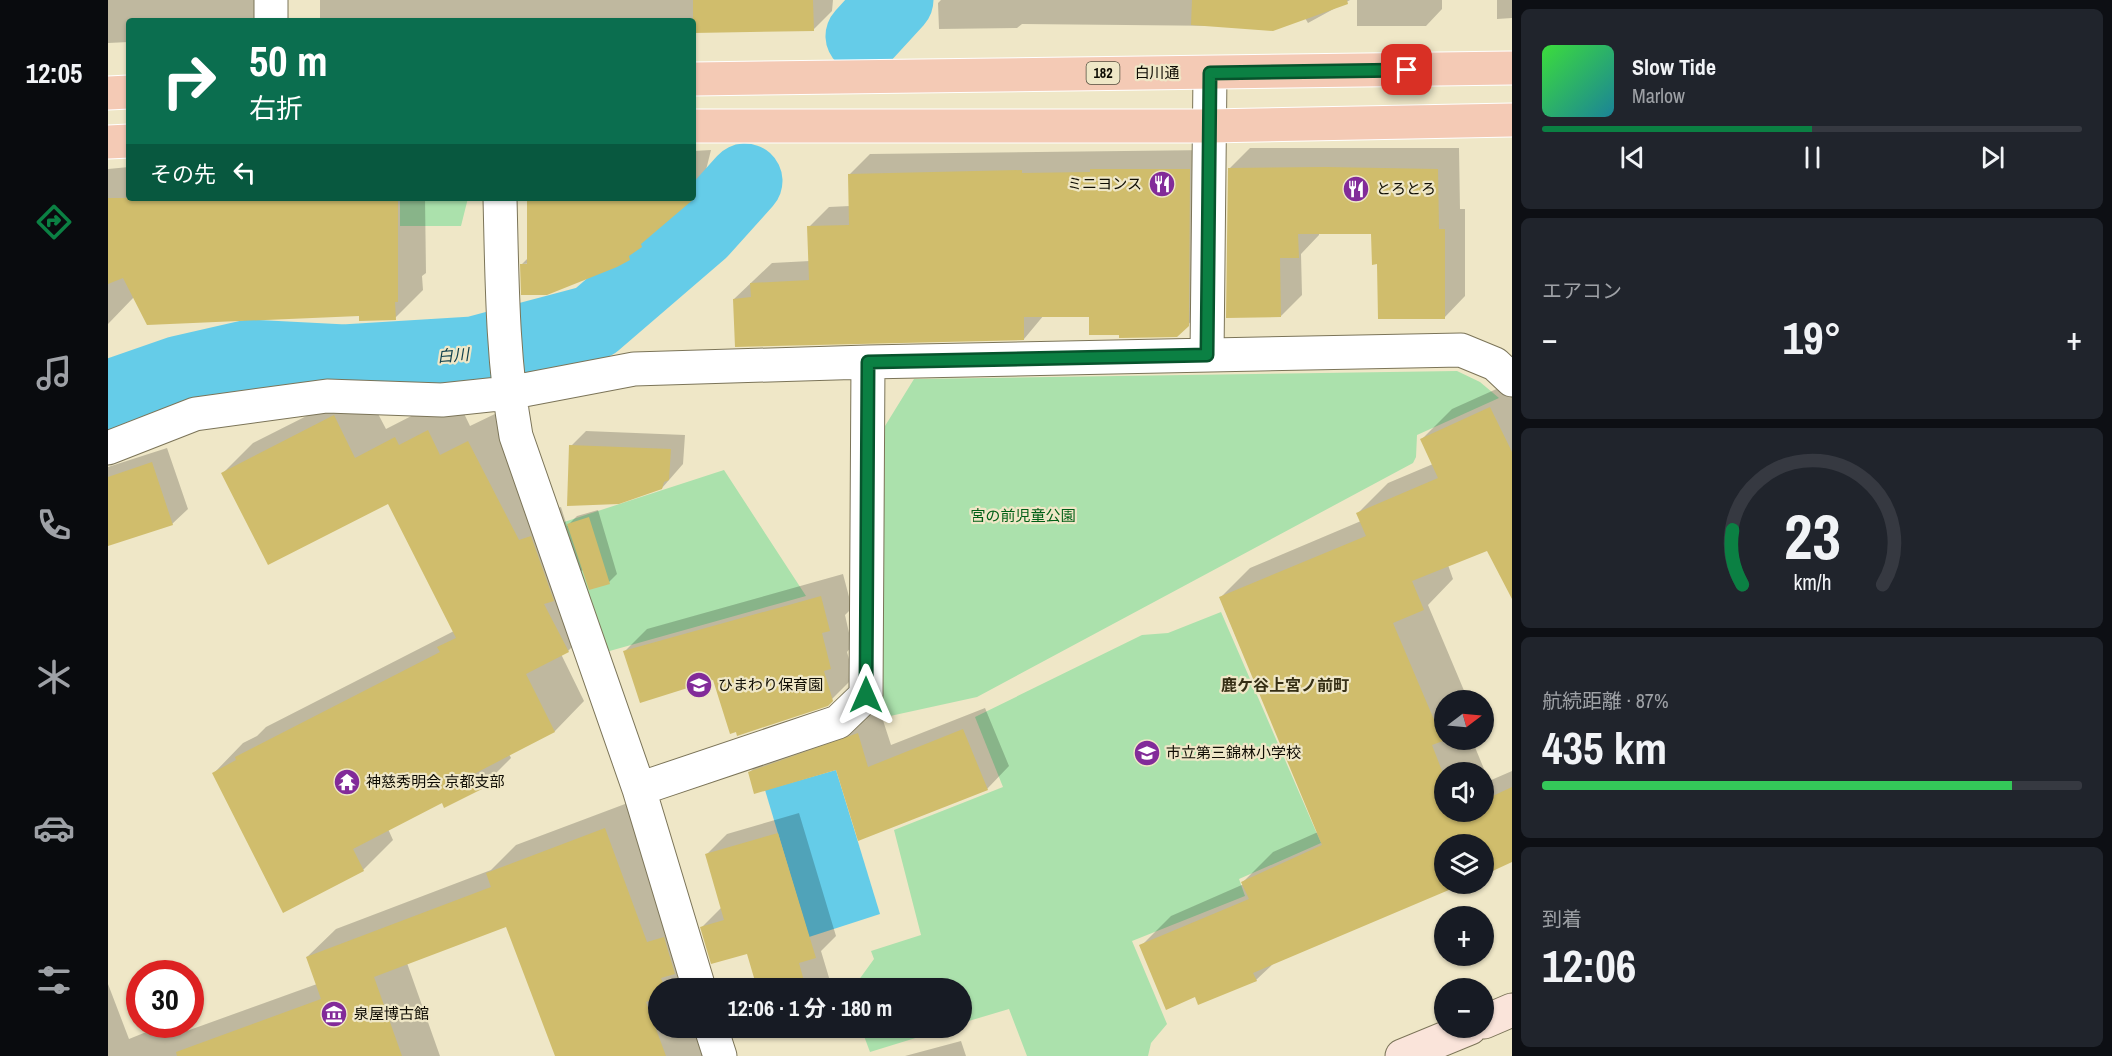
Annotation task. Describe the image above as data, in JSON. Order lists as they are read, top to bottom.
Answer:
{
  "streets": {
    "main road": ["182", "白川通"]
  },
  "districts": ["鹿ケ谷上宮ノ前町"],
  "water": ["白川"],
  "parks": ["宮の前児童公園"],
  "places": {
    "restaurant": ["ミニヨンス", "とろとろ"],
    "school or university": ["ひまわり保育園", "市立第三錦林小学校"],
    "temple": ["神慈秀明会 京都支部"],
    "museum": ["泉屋博古館"]
  },
  "north": "right",
  "page": {
    "tabs": "12:05",
    "turn": ["50 m", "右折"],
    "song": ["Slow Tide", "Marlow"],
    "then": "その先",
    "tile": [
      "エアコン",
      ["航続距離 · 87%", "435 km"],
      ["到着", "12:06"]
    ],
    "heat": ["−", "19°", "+"],
    "map_buttons": ["+", "−"],
    "limit": "30",
    "trip": "12:06 · 1 分 · 180 m",
    "gauge": ["23", "km/h"]
  }
}
